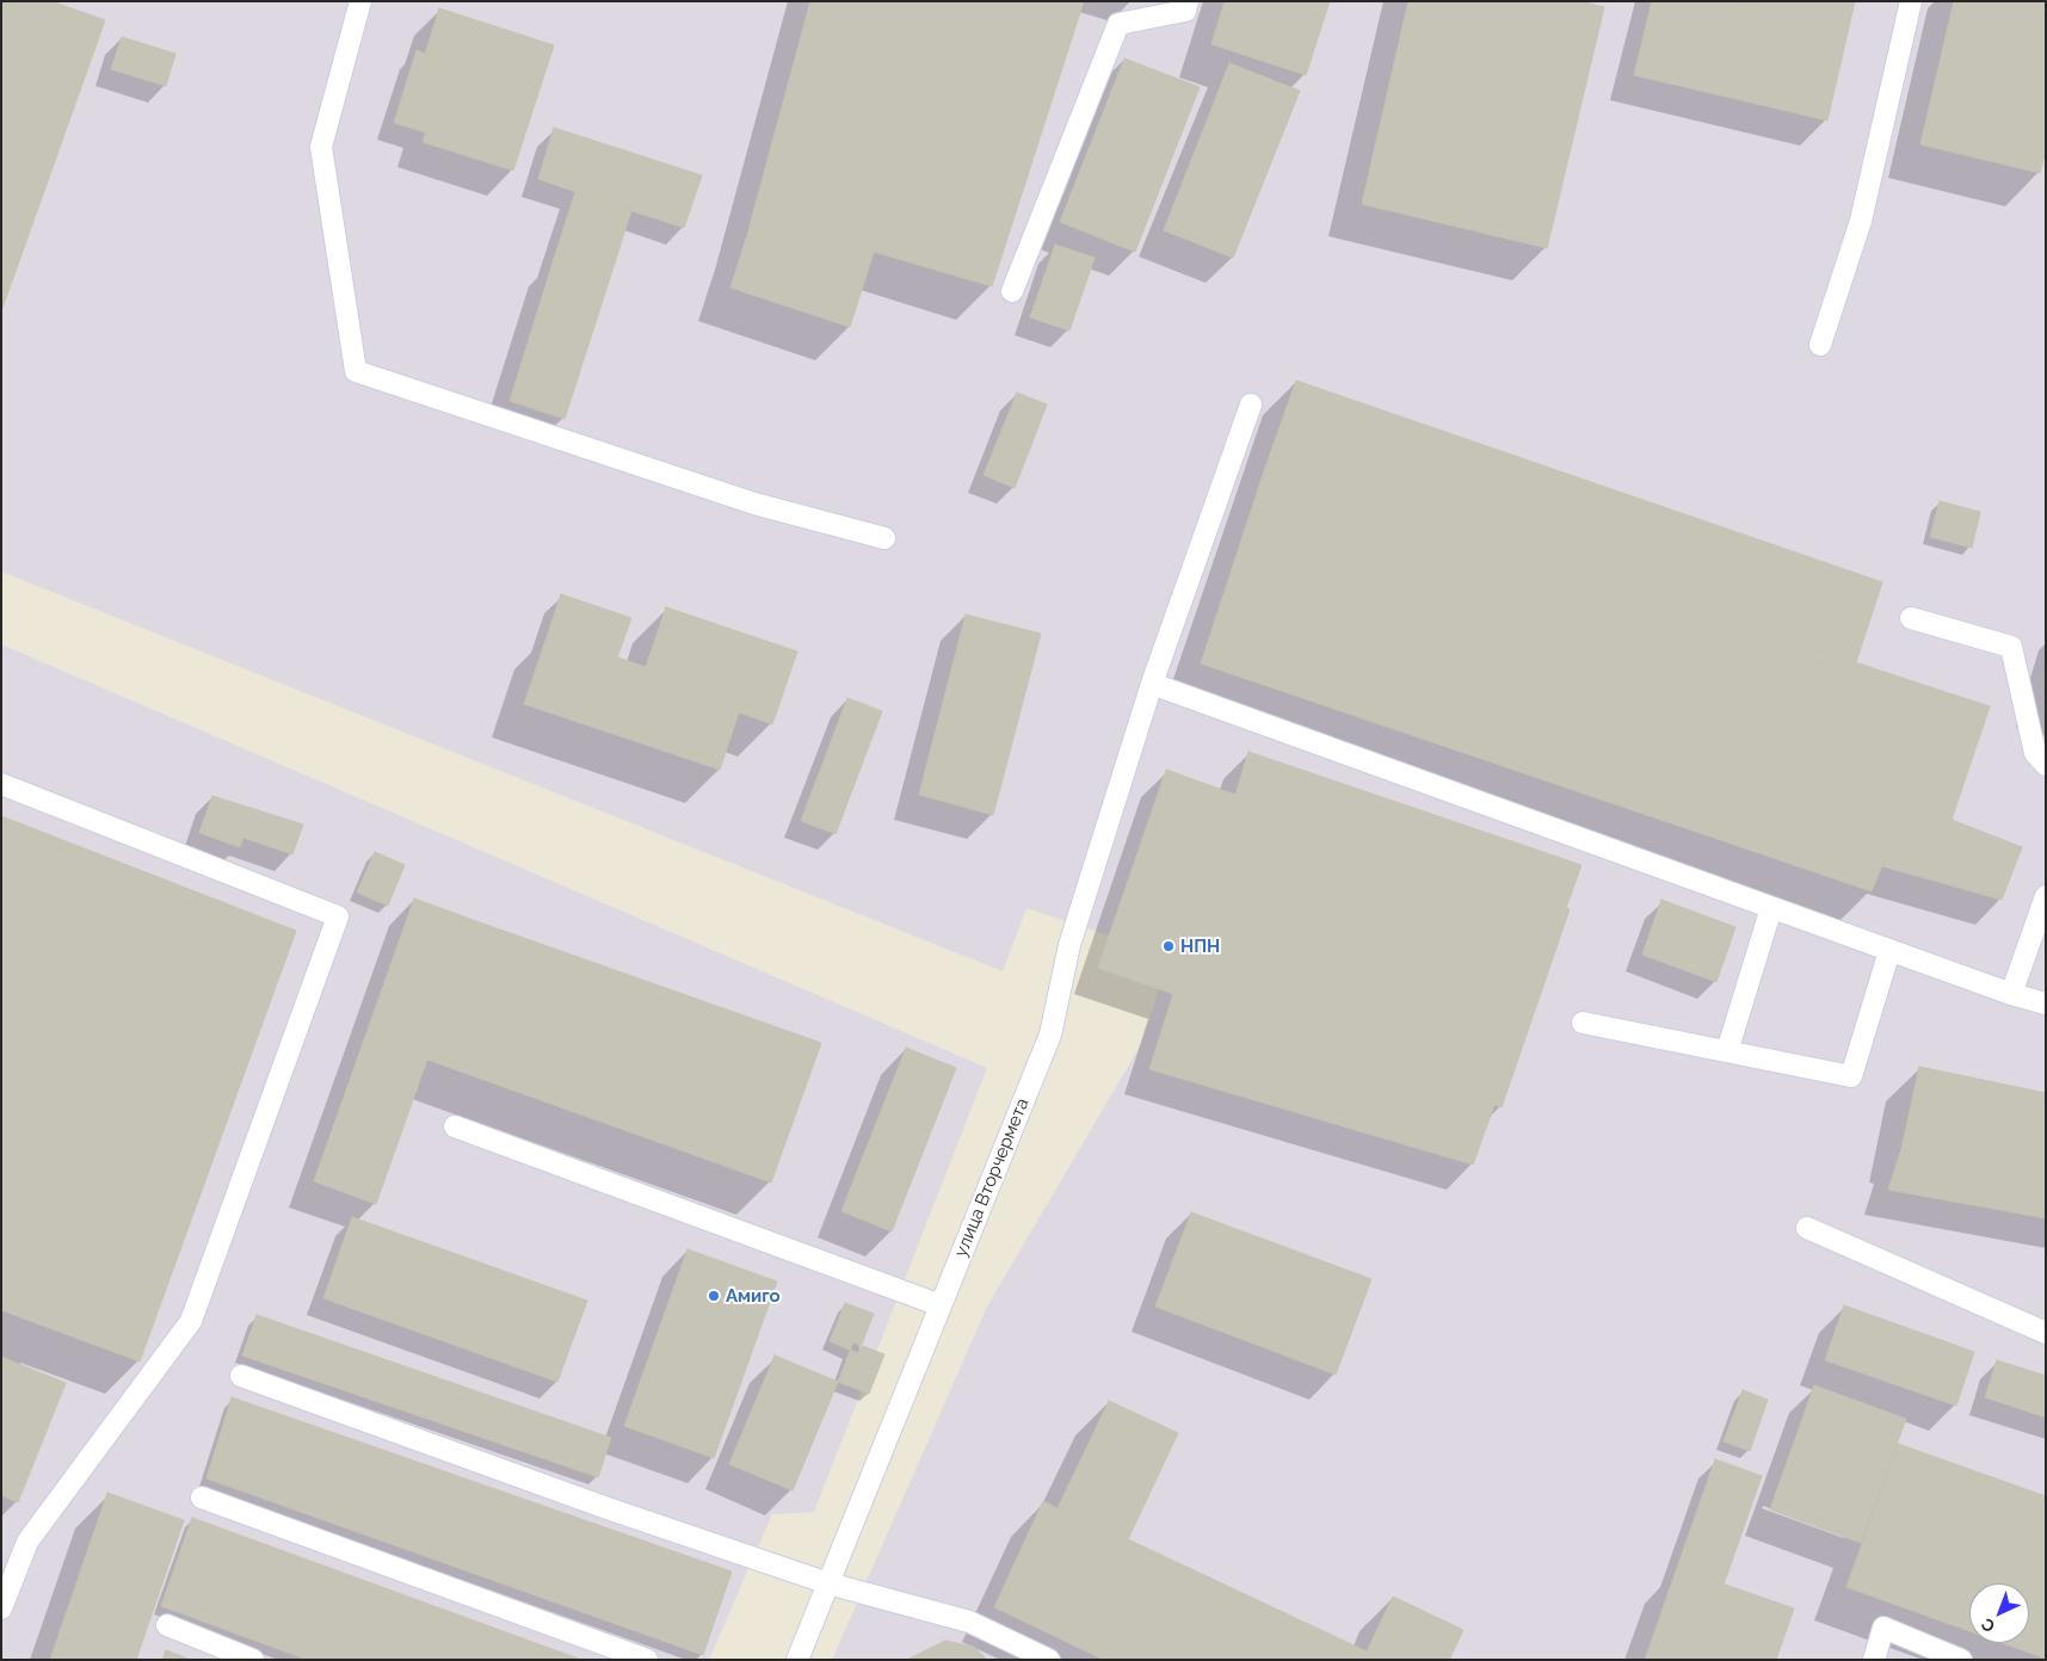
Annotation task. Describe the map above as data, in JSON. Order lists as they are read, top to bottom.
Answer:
{
  "streets": {
    "lane": ["улица Вторчермета"]
  },
  "places": ["НПН", "Амиго"],
  "north": "bottom left"
}
